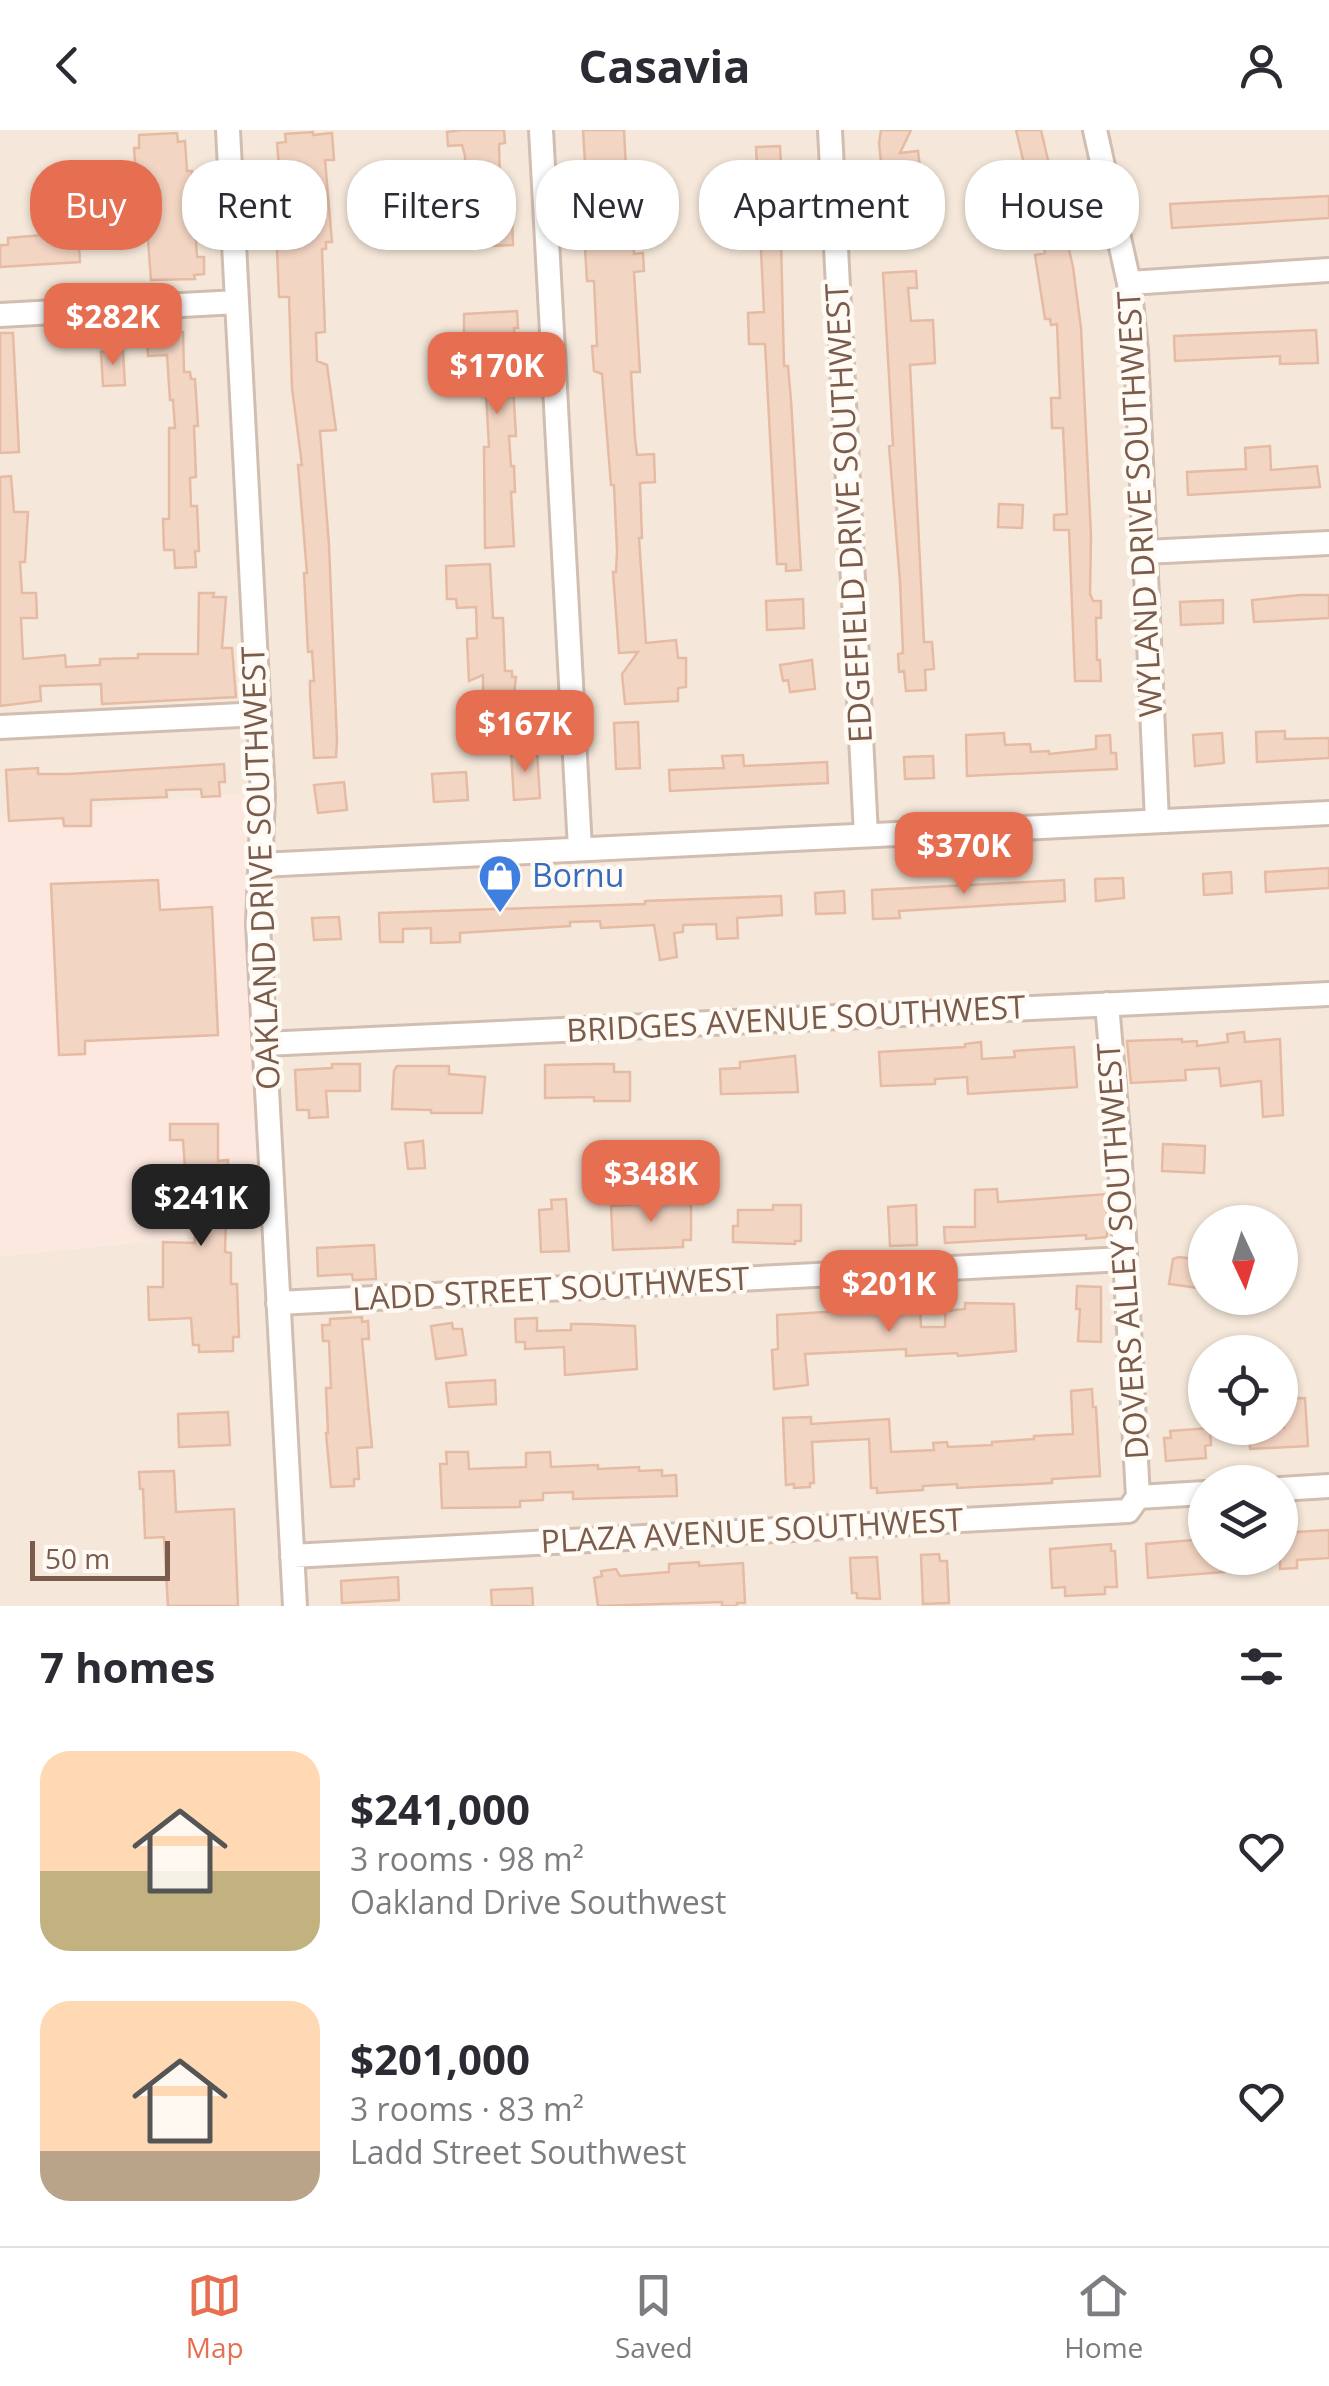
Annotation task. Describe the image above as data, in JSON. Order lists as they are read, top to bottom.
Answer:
{
  "streets": {
    "street": [
      "WYLAND DRIVE SOUTHWEST",
      "EDGEFIELD DRIVE SOUTHWEST",
      "OAKLAND DRIVE SOUTHWEST",
      "BRIDGES AVENUE SOUTHWEST",
      "DOVERS ALLEY SOUTHWEST",
      "LADD STREET SOUTHWEST",
      "PLAZA AVENUE SOUTHWEST"
    ]
  },
  "crossings": [
    ["OAKLAND DRIVE SOUTHWEST", "BRIDGES AVENUE SOUTHWEST"],
    ["OAKLAND DRIVE SOUTHWEST", "LADD STREET SOUTHWEST"],
    ["OAKLAND DRIVE SOUTHWEST", "PLAZA AVENUE SOUTHWEST"],
    ["BRIDGES AVENUE SOUTHWEST", "DOVERS ALLEY SOUTHWEST"],
    ["DOVERS ALLEY SOUTHWEST", "LADD STREET SOUTHWEST"],
    ["DOVERS ALLEY SOUTHWEST", "PLAZA AVENUE SOUTHWEST"]
  ],
  "places": {
    "shop": ["Bornu"]
  },
  "scale_bar": "50 m",
  "north": "bottom",
  "page": {
    "header": "Casavia",
    "chip": [
      "Buy",
      "Rent",
      "Filters",
      "New",
      "Apartment",
      "House"
    ],
    "price": [
      "$282K",
      "$170K",
      "$167K",
      "$370K",
      "$348K",
      "$241K",
      "$201K"
    ],
    "scale": "50 m",
    "heading": "7 homes",
    "list": [
      {
        "name": "$241,000",
        "note": "3 rooms · 98 m² · Oakland Drive Southwest"
      },
      {
        "name": "$201,000",
        "note": "3 rooms · 83 m² · Ladd Street Southwest"
      }
    ],
    "tabs": ["Map", "Saved", "Home"]
  }
}
